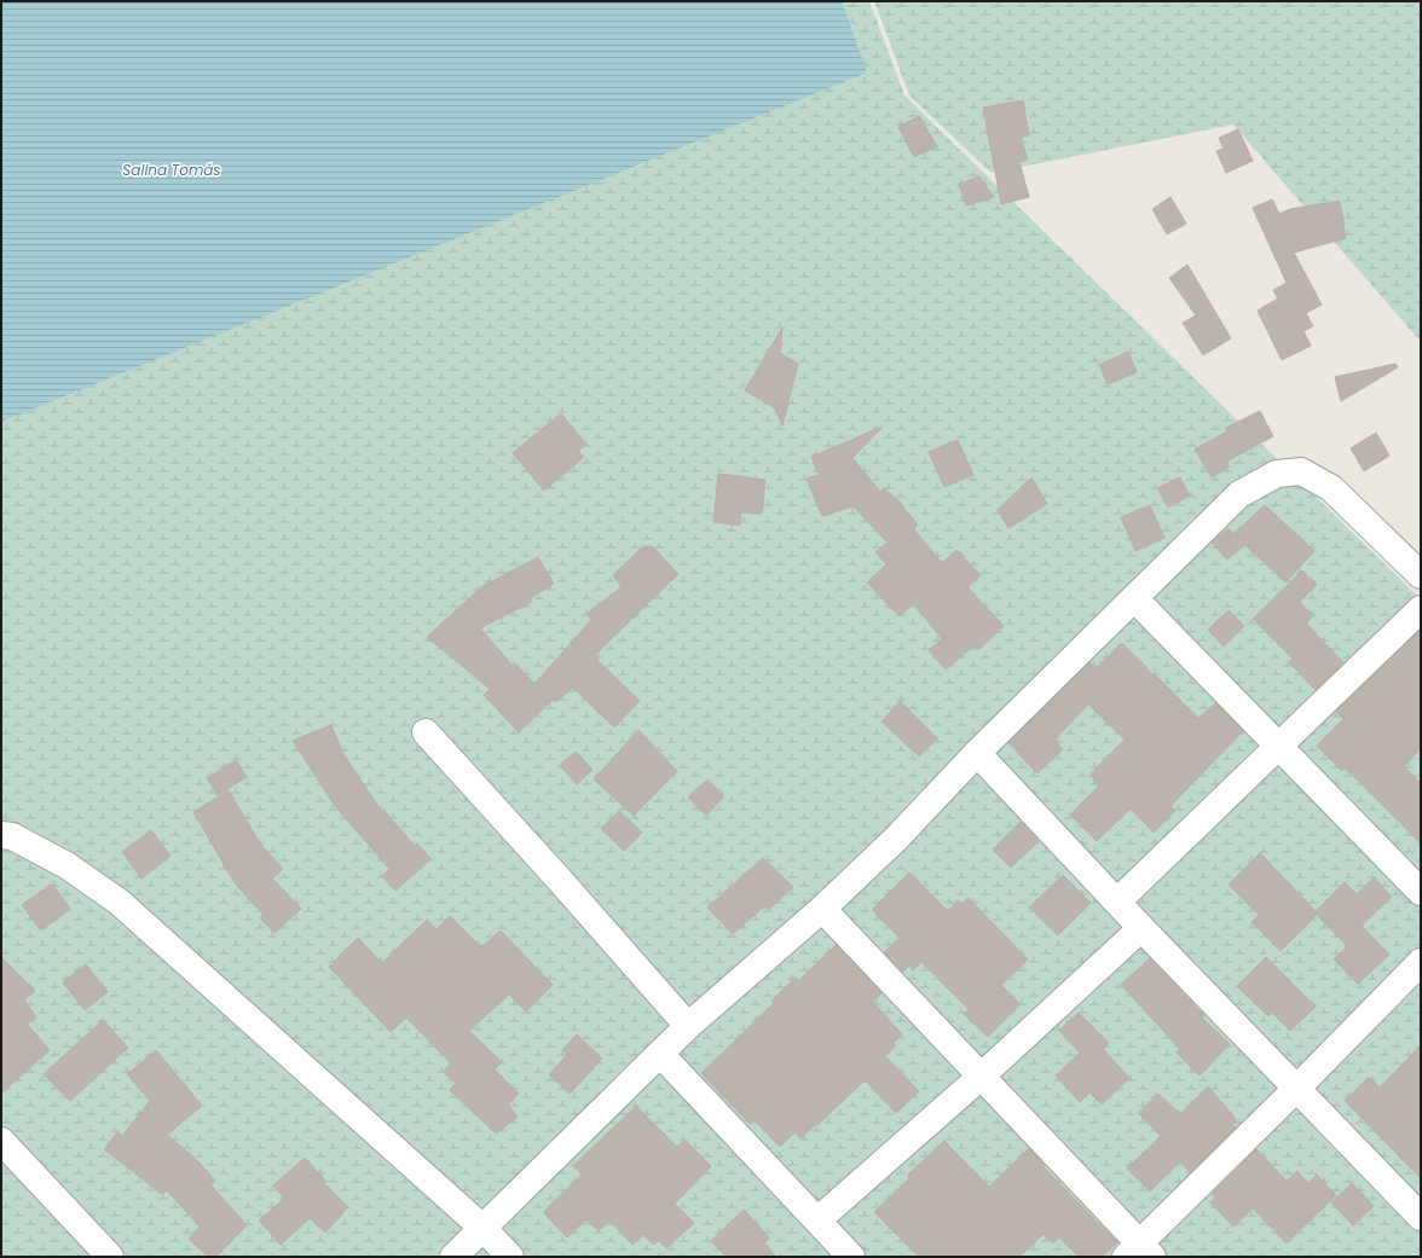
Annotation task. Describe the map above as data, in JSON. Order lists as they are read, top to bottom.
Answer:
{
  "water": ["Salina Tomás"]
}
